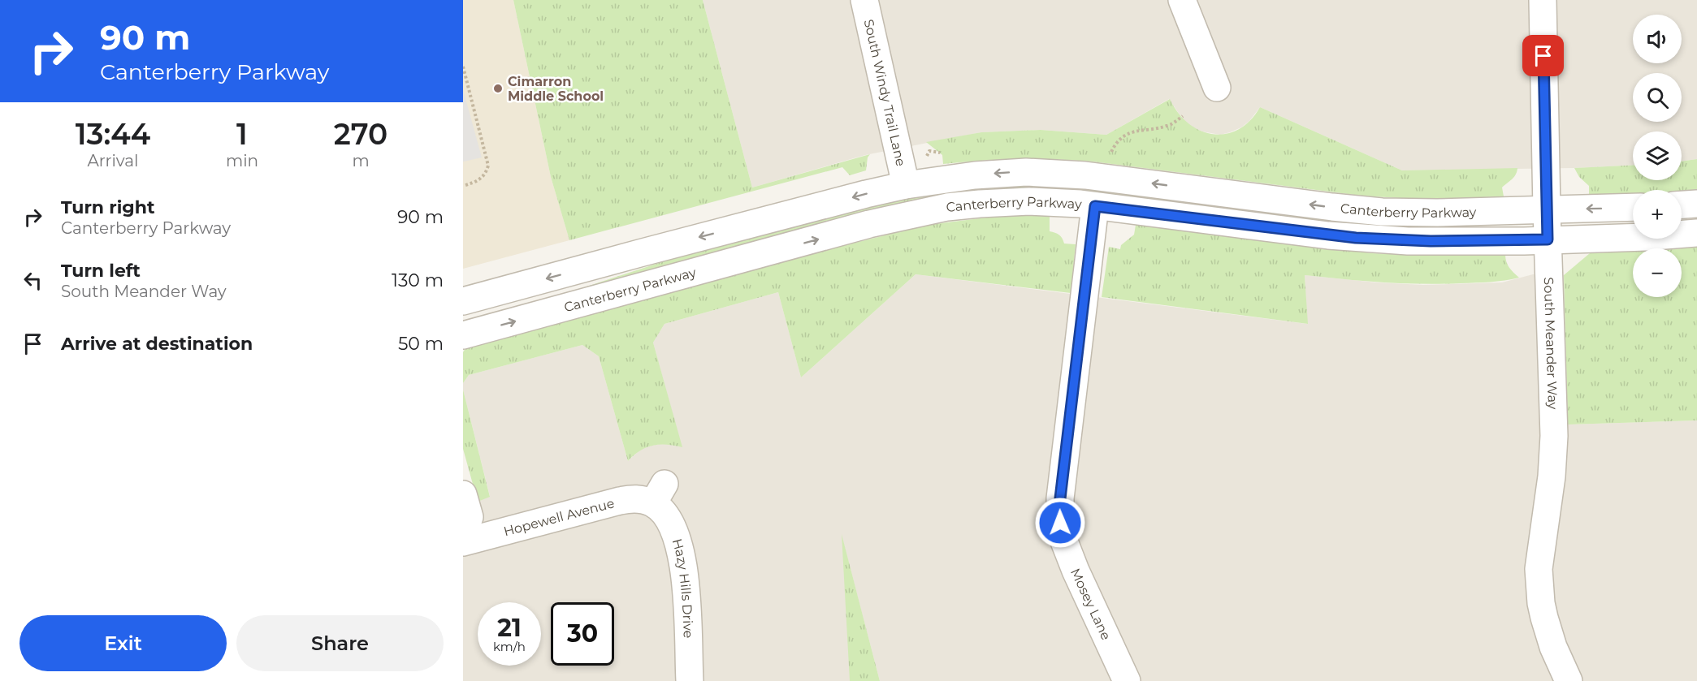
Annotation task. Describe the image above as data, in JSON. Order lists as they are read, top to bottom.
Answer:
{
  "streets": {
    "street": [
      "South Windy Trail Lane",
      "Canterberry Parkway",
      "South Meander Way",
      "Hopewell Avenue",
      "Hazy Hills Drive",
      "Mosey Lane"
    ]
  },
  "crossings": [
    ["South Windy Trail Lane", "Canterberry Parkway"],
    ["Canterberry Parkway", "South Meander Way"],
    ["Canterberry Parkway", "Mosey Lane"],
    ["Hopewell Avenue", "Hazy Hills Drive"]
  ],
  "places": ["Cimarron Middle School"],
  "page": {
    "turn": ["90 m", "Canterberry Parkway"],
    "map_buttons": ["+", "−"],
    "eta": [
      "13:44",
      "Arrival",
      "1",
      "min",
      "270",
      "m"
    ],
    "list": [
      {
        "name": "Turn right",
        "note": "Canterberry Parkway",
        "value": "90 m"
      },
      {
        "name": "Turn left",
        "note": "South Meander Way",
        "value": "130 m"
      },
      {
        "name": "Arrive at destination",
        "value": "50 m"
      }
    ],
    "speed": "21 km/h",
    "limit": "30",
    "buttons": ["Exit", "Share"]
  }
}
